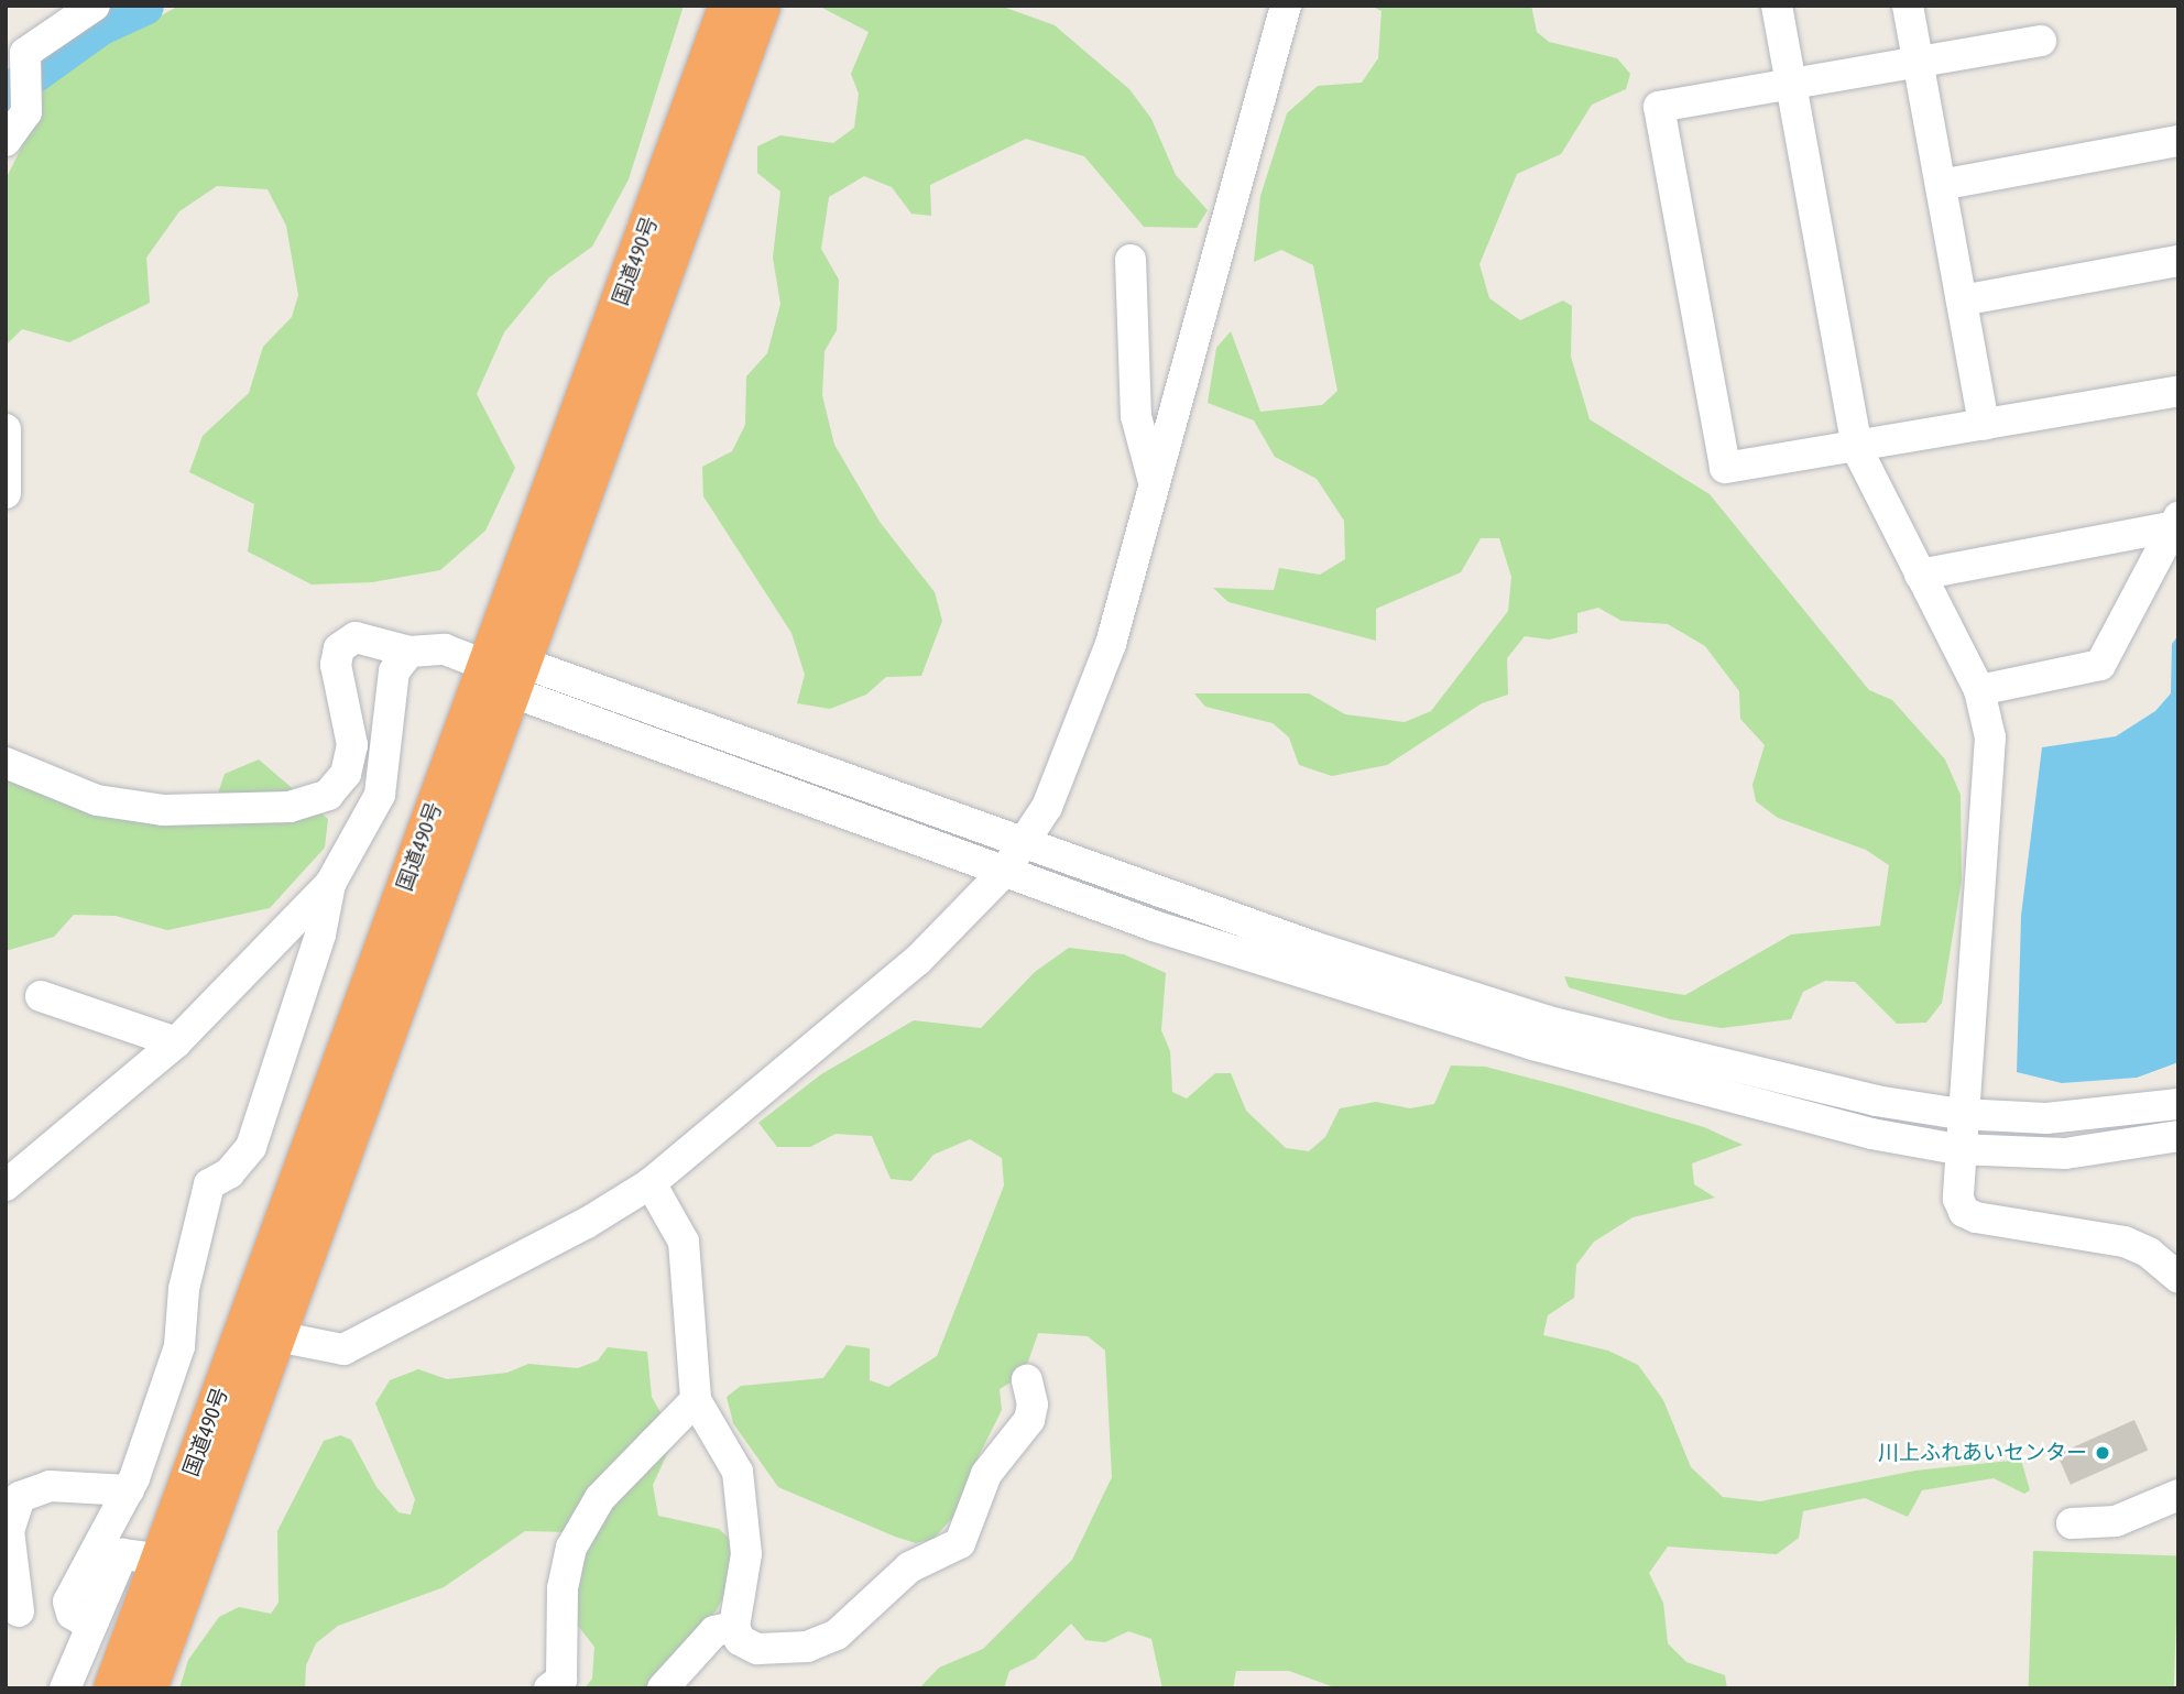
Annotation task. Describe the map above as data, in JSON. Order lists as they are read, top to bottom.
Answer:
{
  "streets": {
    "highway": ["国道490号"]
  },
  "places": ["川上ふれあいセンター"]
}
